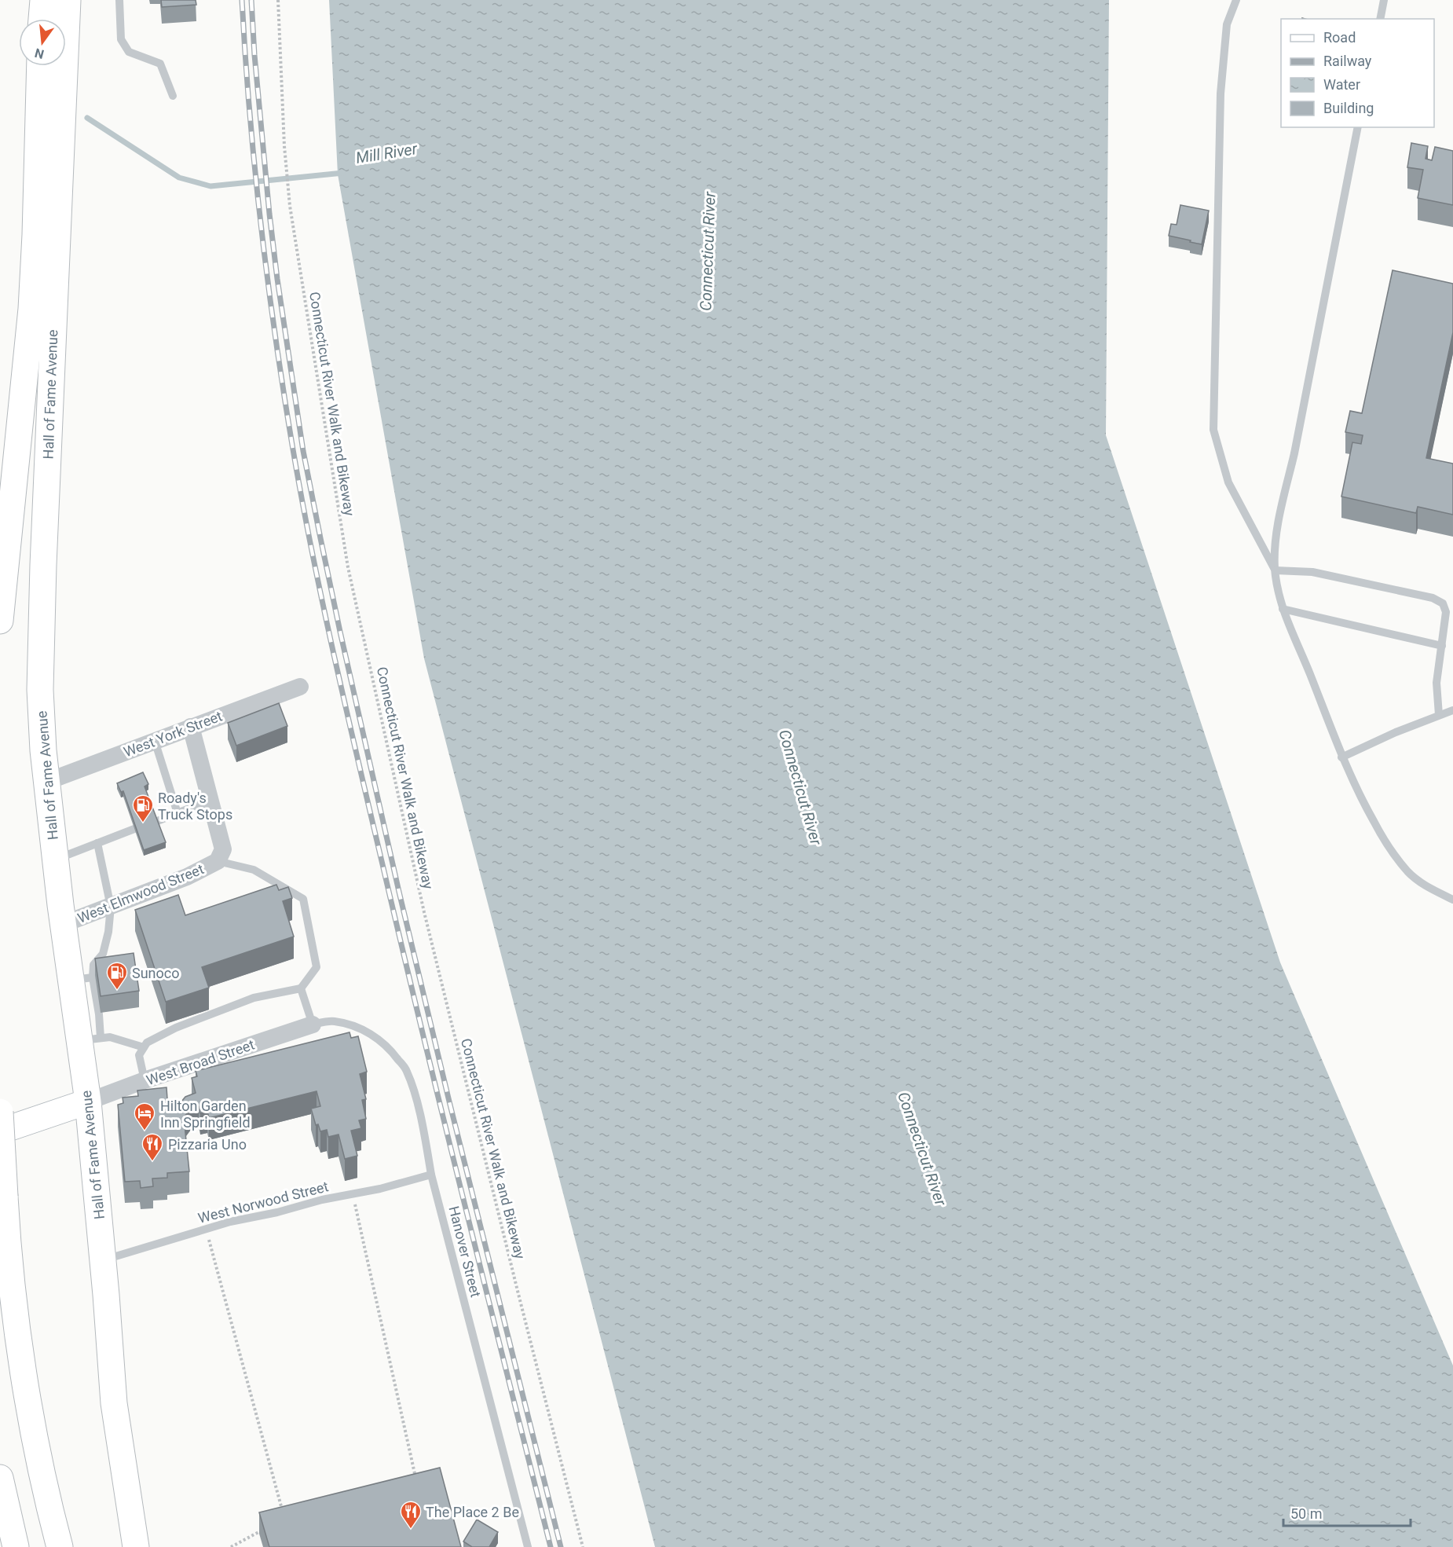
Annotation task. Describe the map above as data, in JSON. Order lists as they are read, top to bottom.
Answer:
{
  "streets": {
    "main road": ["Hall of Fame Avenue"],
    "street": ["West York Street", "West Elmwood Street", "West Broad Street"],
    "lane": ["West Norwood Street", "Hanover Street"],
    "path": ["Connecticut River Walk and Bikeway"]
  },
  "crossings": [
    ["Hall of Fame Avenue", "West York Street"],
    ["Hall of Fame Avenue", "West Elmwood Street"],
    ["Hall of Fame Avenue", "West Broad Street"],
    ["Hall of Fame Avenue", "West Norwood Street"],
    ["West Broad Street", "Hanover Street"],
    ["West Norwood Street", "Hanover Street"]
  ],
  "water": ["Mill River", "Connecticut River"],
  "places": {
    "fuel station": ["Roady's Truck Stops", "Sunoco"],
    "hotel": ["Hilton Garden Inn Springfield"],
    "restaurant": ["Pizzaria Uno", "The Place 2 Be"]
  },
  "legend": [
    "Road",
    "Railway",
    "Water",
    "Building"
  ],
  "scale_bar": "50 m",
  "north": "bottom"
}
